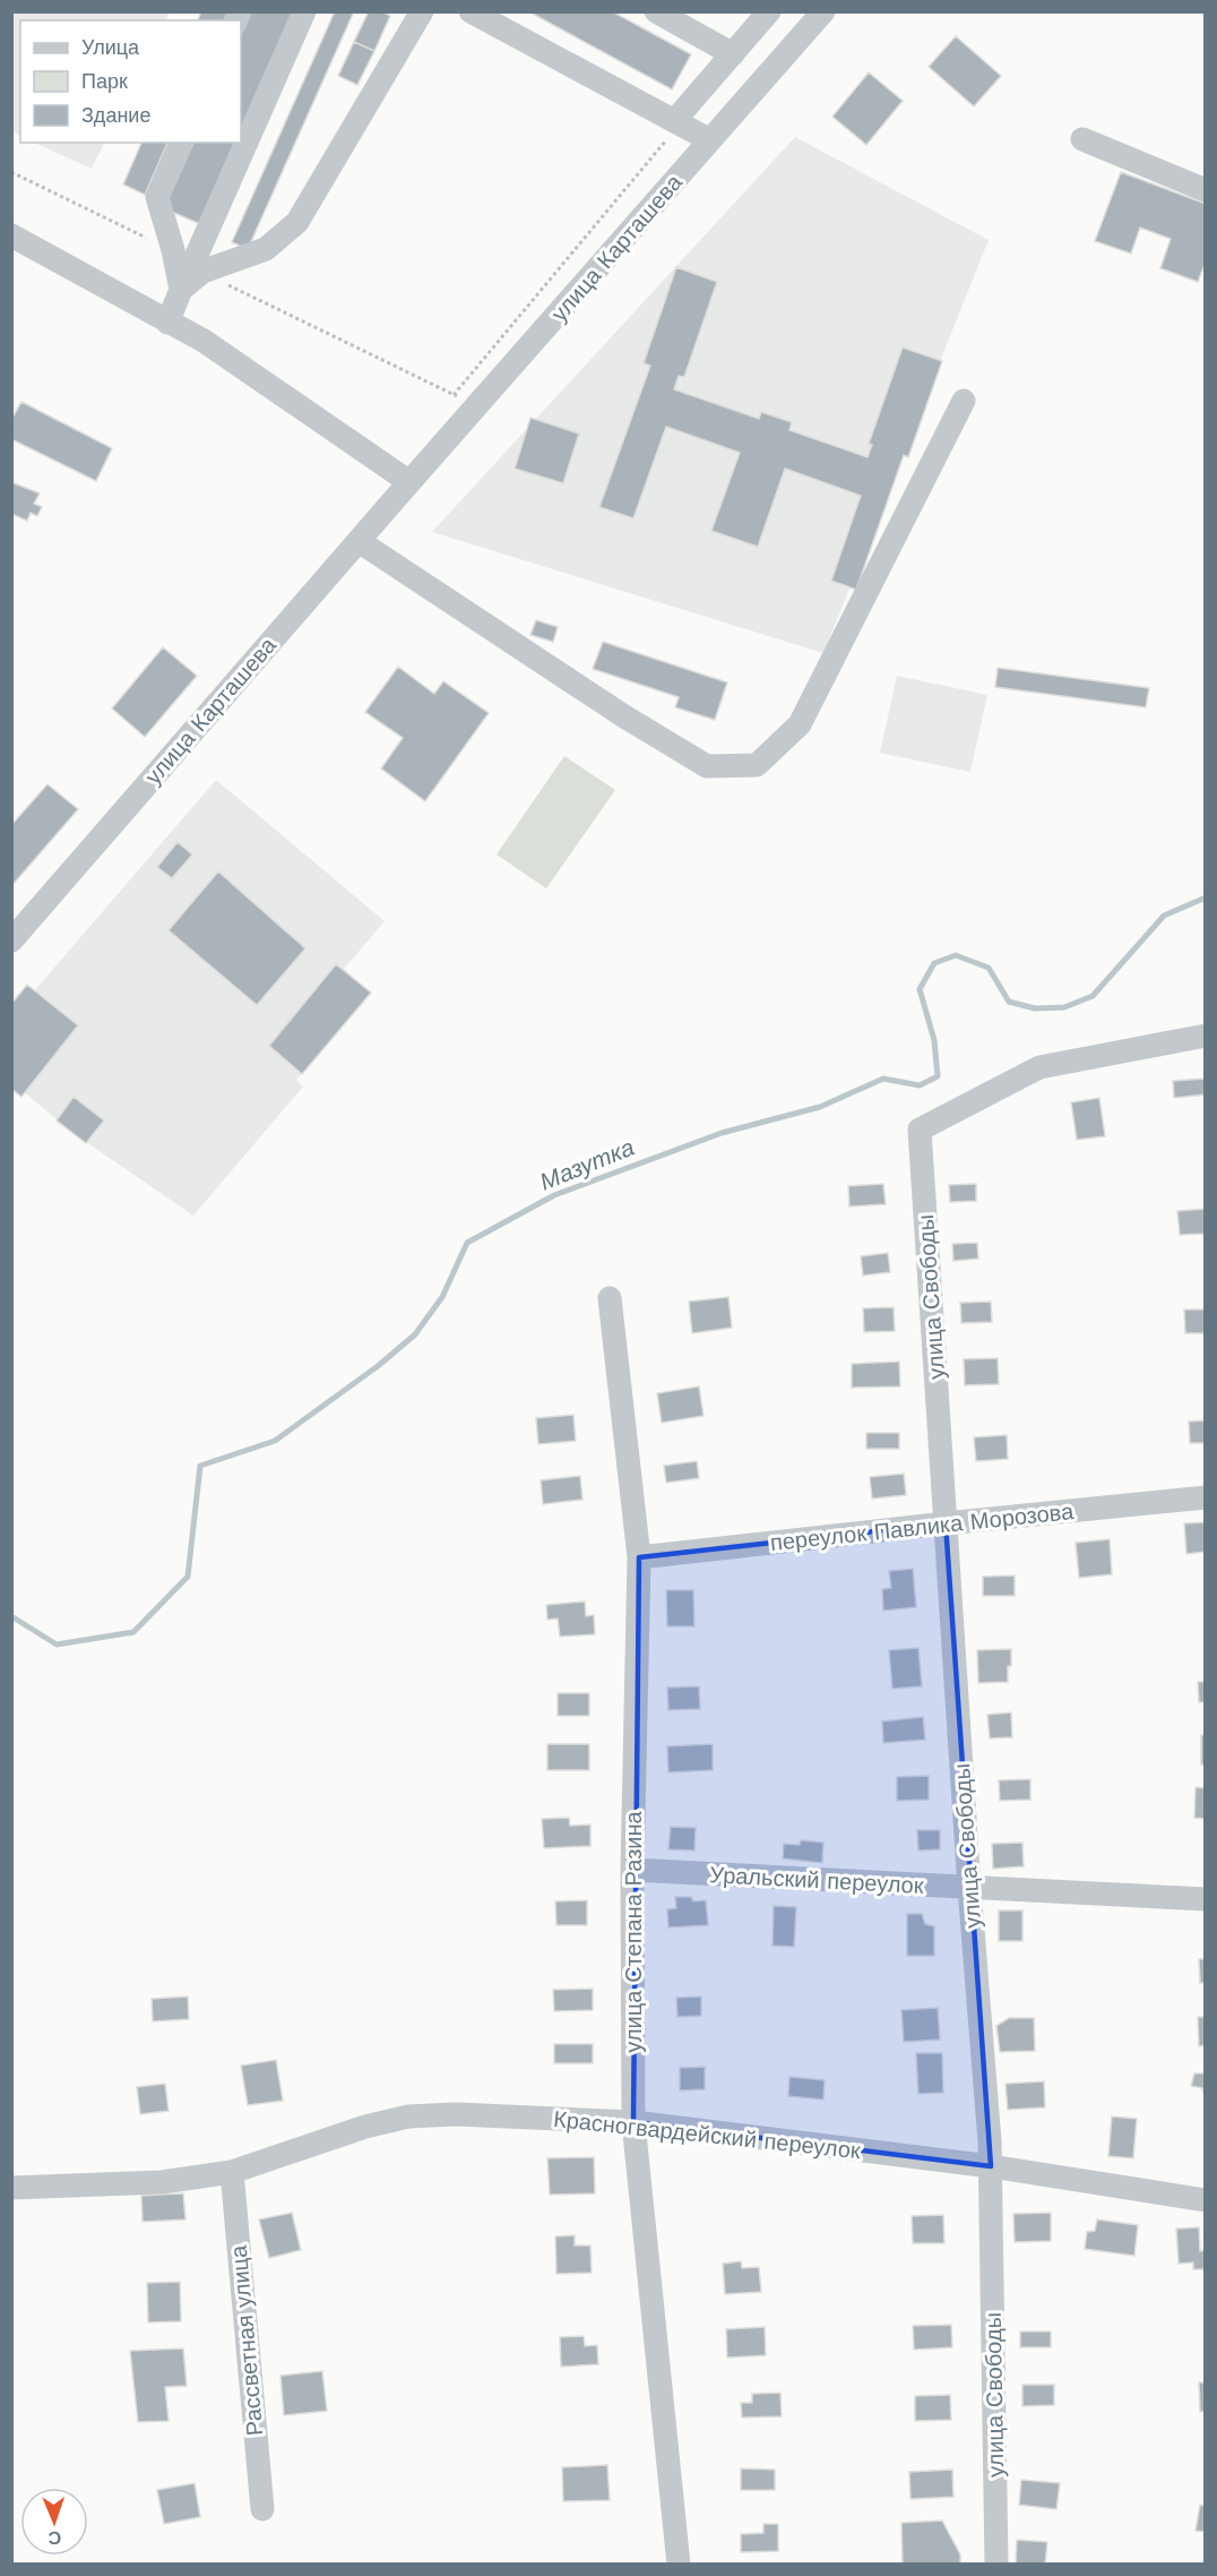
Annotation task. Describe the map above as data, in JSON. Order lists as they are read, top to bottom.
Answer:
{
  "streets": {
    "street": [
      "улица Карташева",
      "улица Свободы",
      "переулок Павлика Морозова",
      "Уральский переулок",
      "улица Степана Разина",
      "Красногвардейский переулок",
      "Рассветная улица"
    ]
  },
  "crossings": [
    ["улица Свободы", "переулок Павлика Морозова"],
    ["улица Свободы", "Уральский переулок"],
    ["улица Свободы", "Красногвардейский переулок"],
    ["переулок Павлика Морозова", "улица Степана Разина"],
    ["Уральский переулок", "улица Степана Разина"],
    ["улица Степана Разина", "Красногвардейский переулок"],
    ["Красногвардейский переулок", "Рассветная улица"]
  ],
  "water": ["Мазутка"],
  "legend": ["Улица", "Парк", "Здание"],
  "north": "bottom"
}
